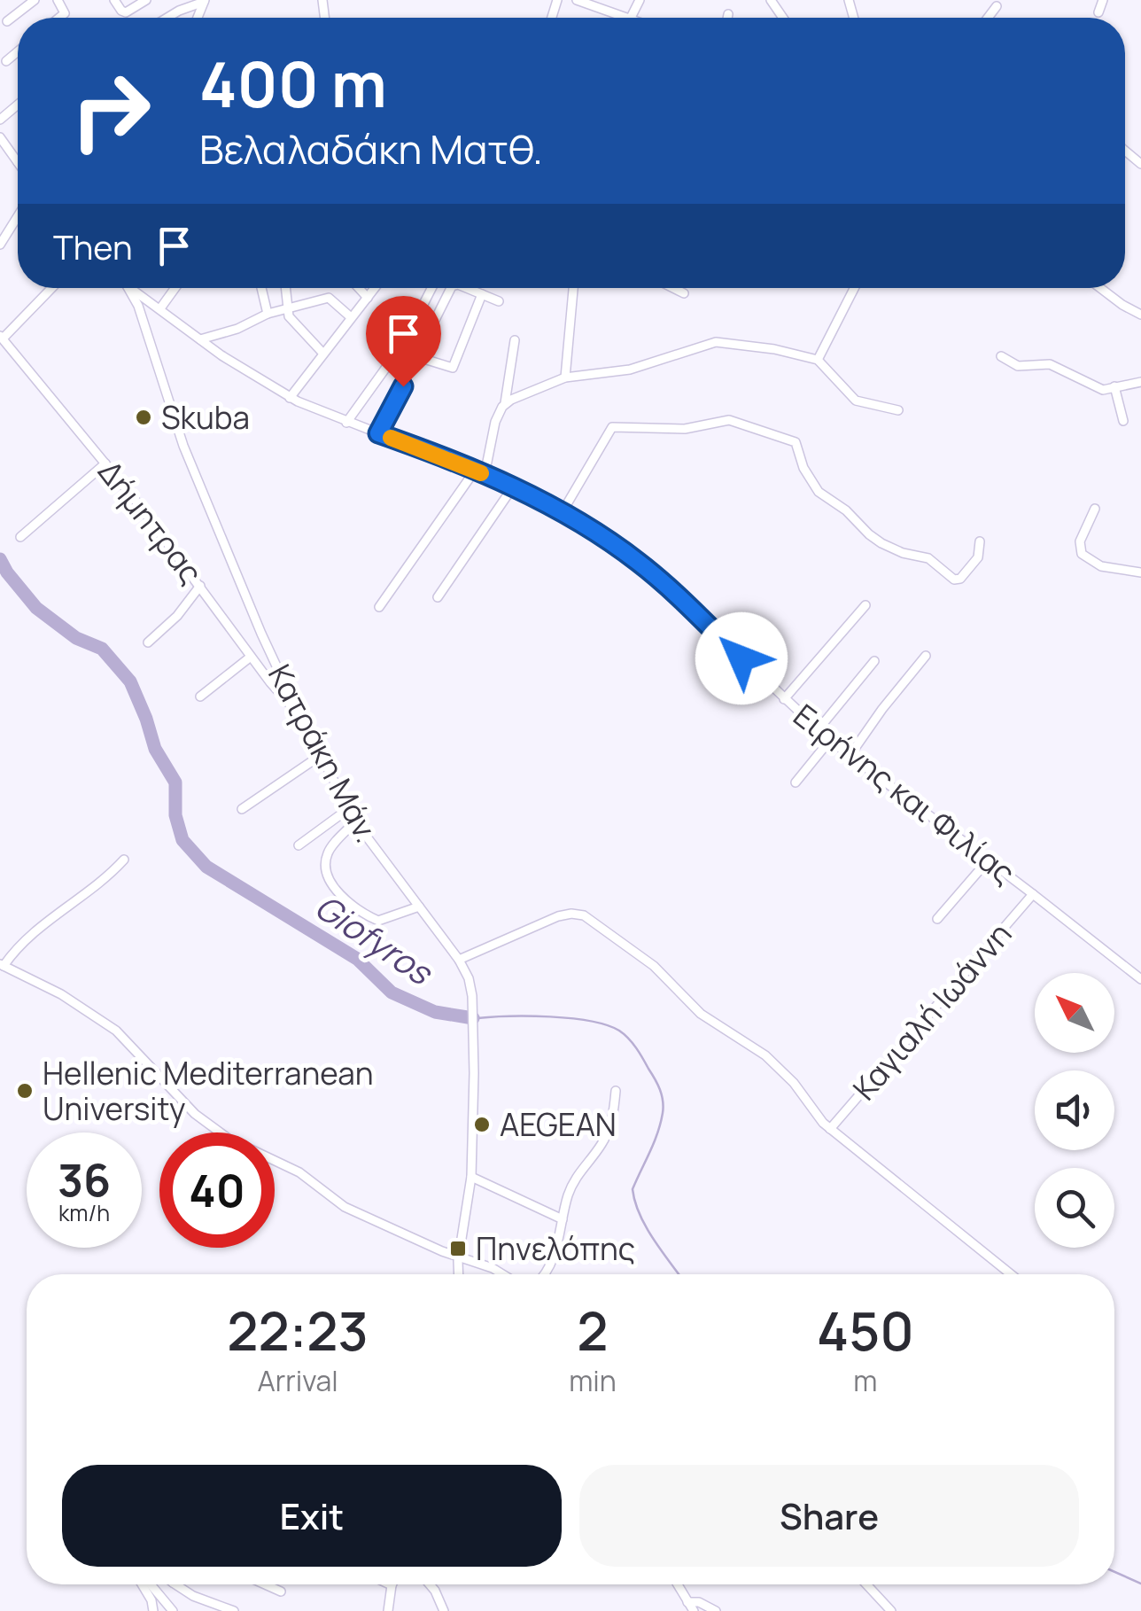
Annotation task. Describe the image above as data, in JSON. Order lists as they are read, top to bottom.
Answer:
{
  "streets": {
    "street": [
      "Δήμητρας",
      "Κατράκη Μάν.",
      "Ειρήνης και Φιλίας",
      "Καγιαλή Ιωάννη"
    ]
  },
  "crossings": [
    ["Δήμητρας", "Κατράκη Μάν."],
    ["Ειρήνης και Φιλίας", "Καγιαλή Ιωάννη"]
  ],
  "water": ["Giofyros"],
  "places": {
    "other": ["Skuba", "Hellenic Mediterranean University", "AEGEAN"],
    "transit": ["Πηνελόπης"]
  },
  "north": "top left",
  "page": {
    "turn": ["400 m", "Βελαλαδάκη Ματθ."],
    "then": "Then",
    "speed": "36 km/h",
    "limit": "40",
    "eta": [
      "22:23",
      "Arrival",
      "2",
      "min",
      "450",
      "m"
    ],
    "buttons": ["Exit", "Share"]
  }
}
